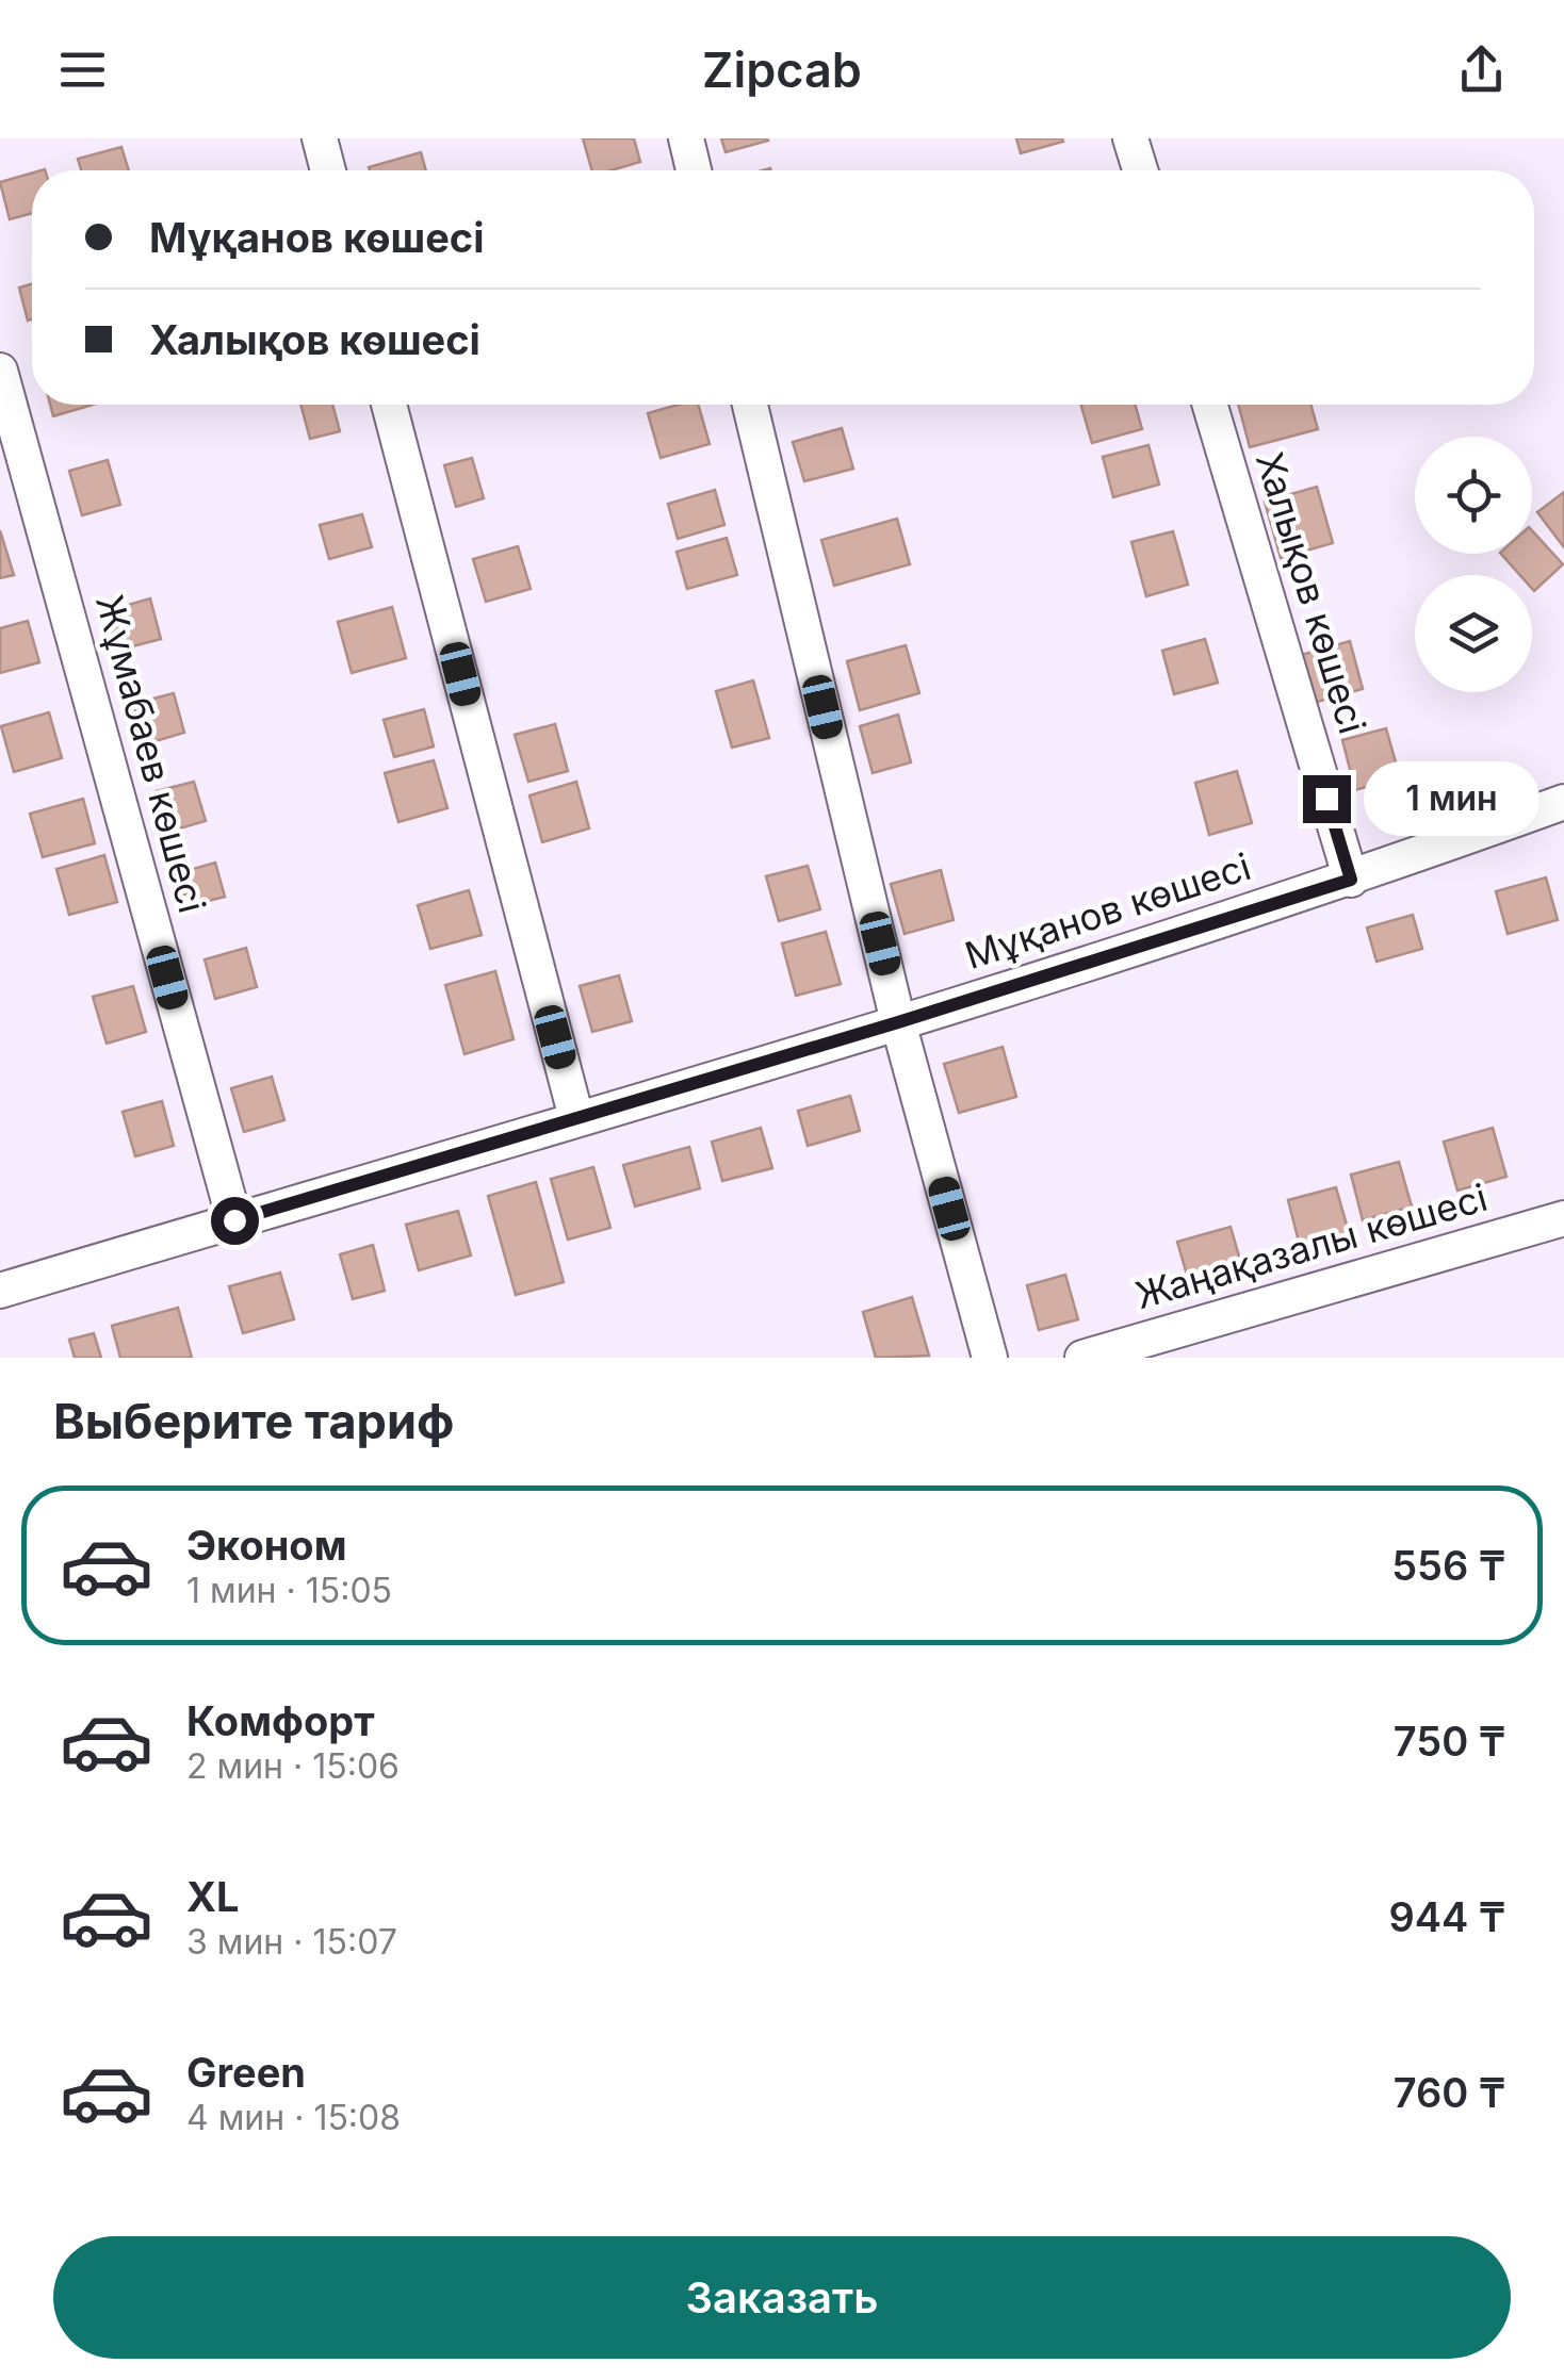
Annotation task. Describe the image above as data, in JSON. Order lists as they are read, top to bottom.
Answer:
{
  "streets": {
    "street": [
      "Халықов көшесі",
      "Жұмабаев көшесі",
      "Мұқанов көшесі",
      "Жаңақазалы көшесі"
    ]
  },
  "crossings": [
    ["Халықов көшесі", "Мұқанов көшесі"],
    ["Жұмабаев көшесі", "Мұқанов көшесі"]
  ],
  "page": {
    "header": "Zipcab",
    "banner": ["Мұқанов көшесі", "Халықов көшесі"],
    "bubble": "1 мин",
    "heading": "Выберите тариф",
    "list": [
      {
        "name": "Эконом",
        "note": "1 мин · 15:05",
        "value": "556 ₸"
      },
      {
        "name": "Комфорт",
        "note": "2 мин · 15:06",
        "value": "750 ₸"
      },
      {
        "name": "XL",
        "note": "3 мин · 15:07",
        "value": "944 ₸"
      },
      {
        "name": "Green",
        "note": "4 мин · 15:08",
        "value": "760 ₸"
      }
    ],
    "buttons": "Заказать"
  }
}
